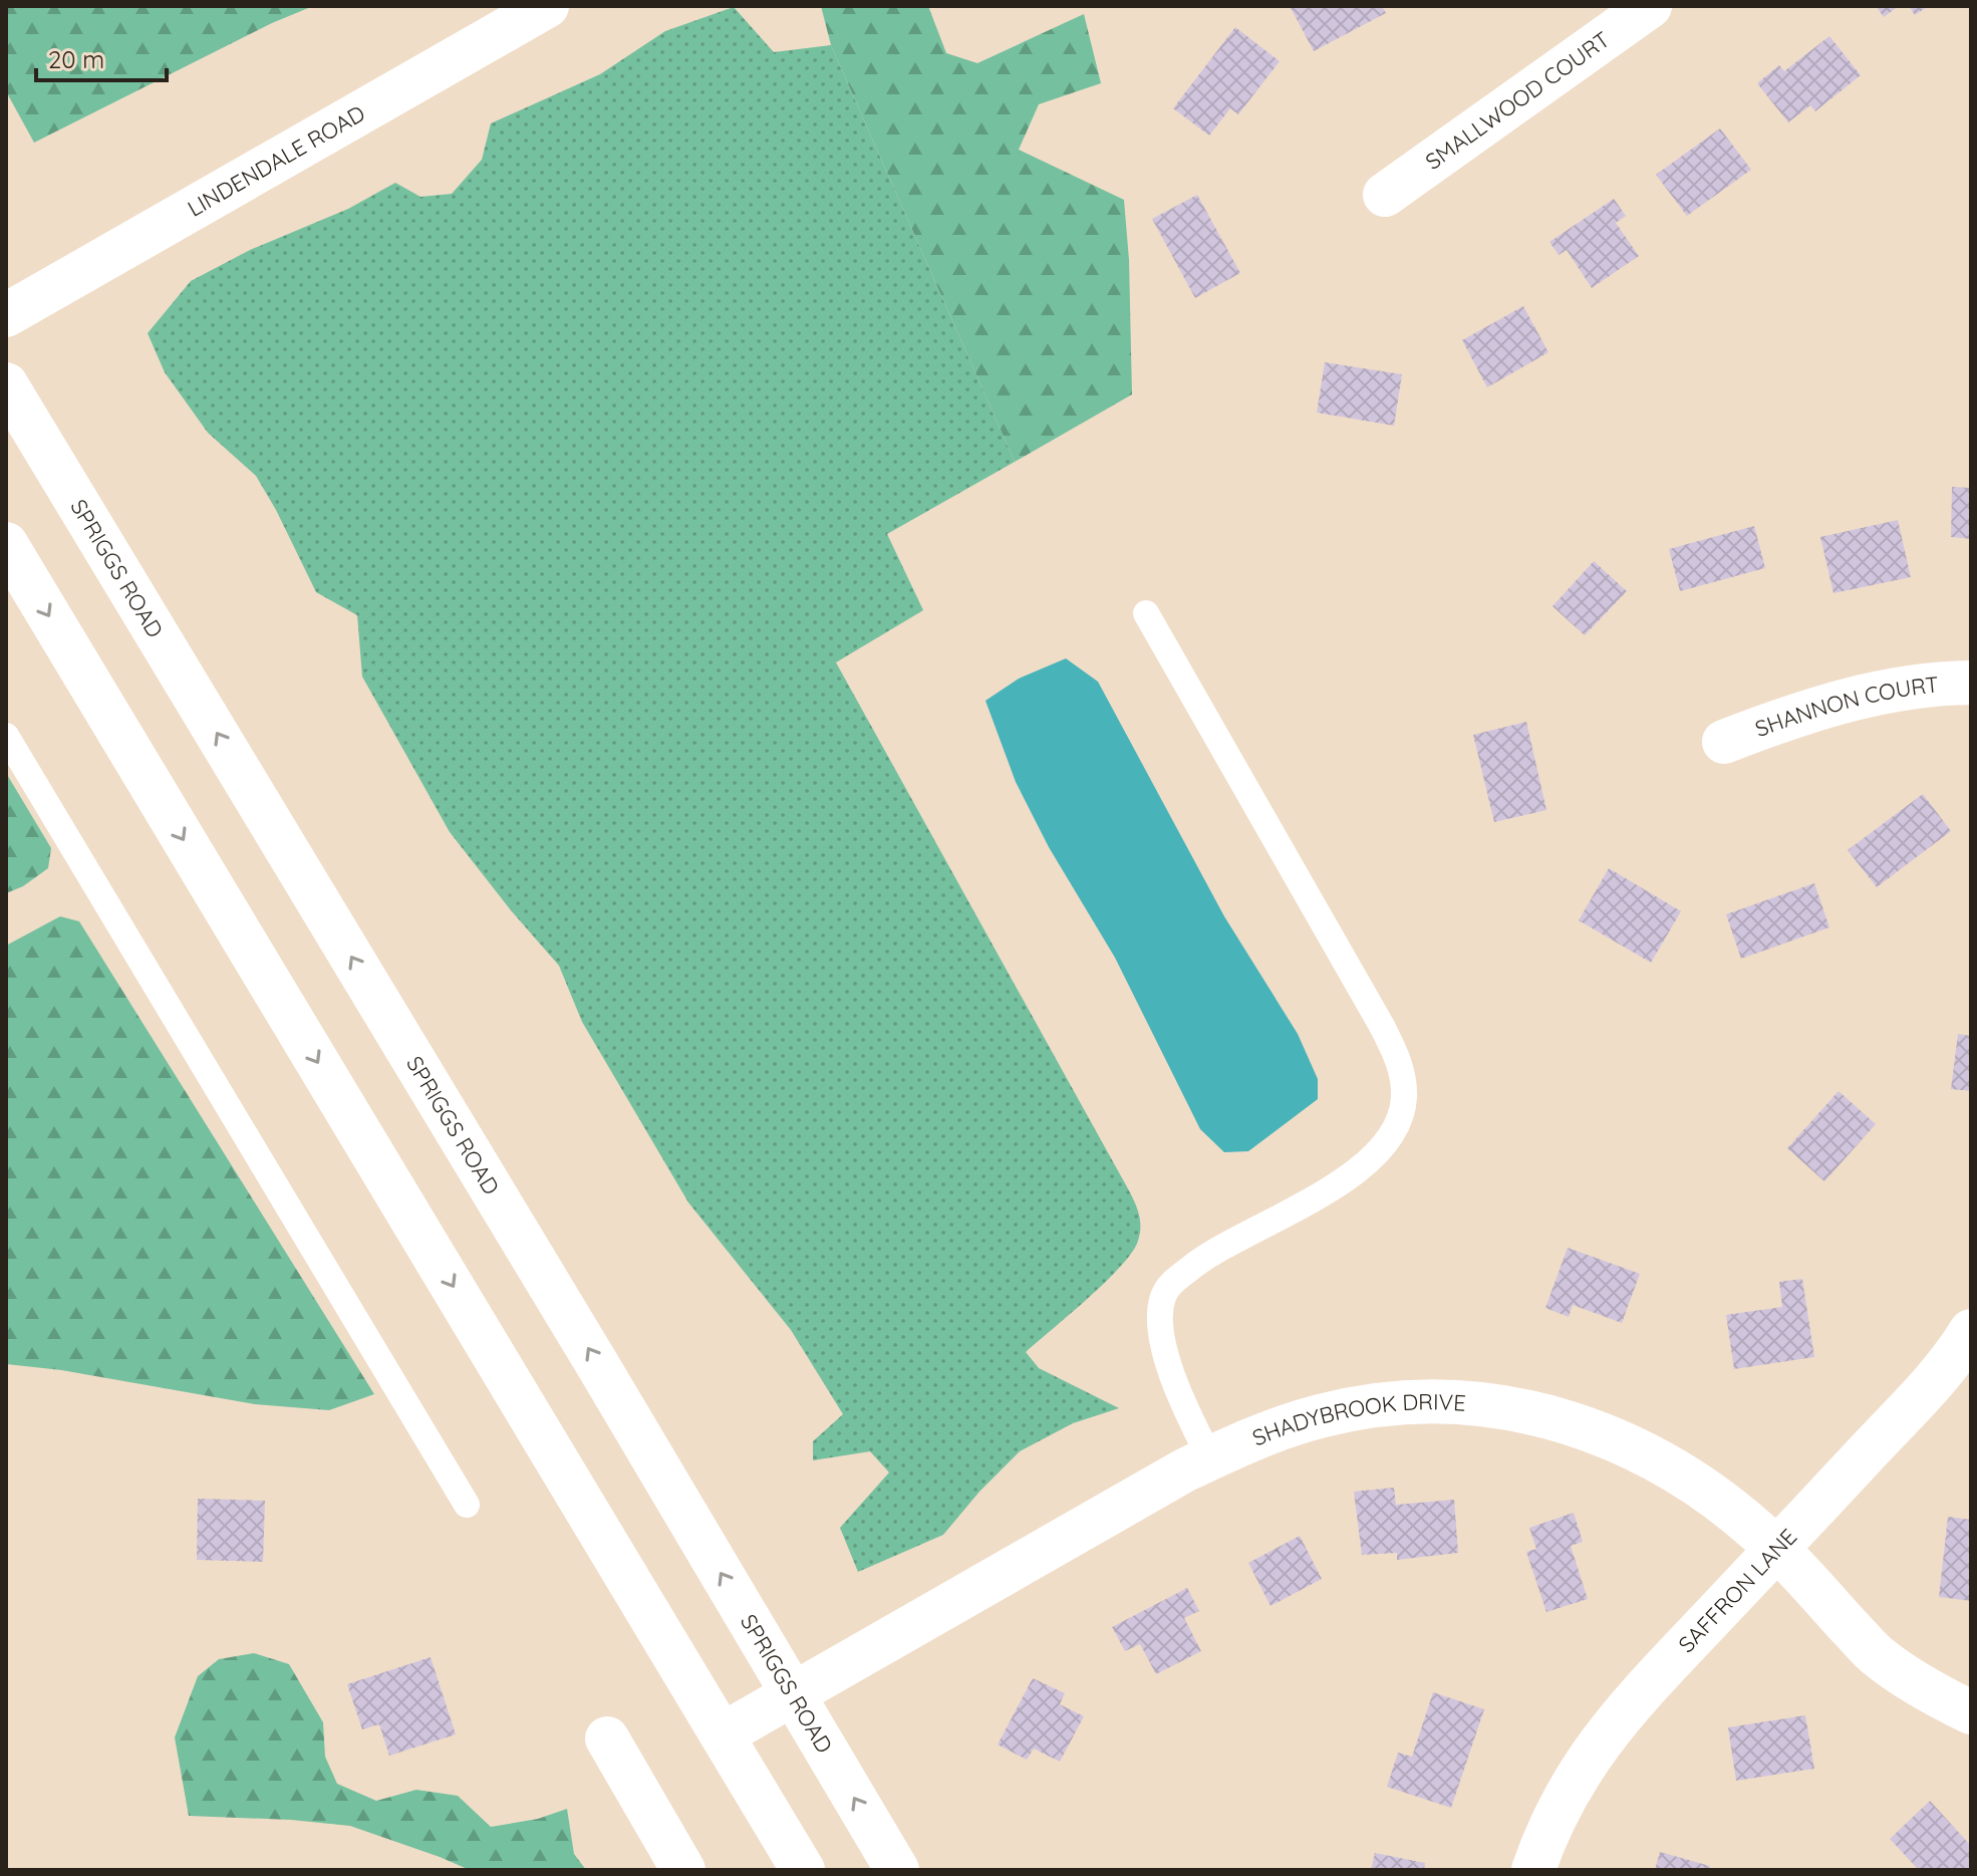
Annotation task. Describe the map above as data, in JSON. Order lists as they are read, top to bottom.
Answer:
{
  "streets": {
    "street": [
      "SMALLWOOD COURT",
      "LINDENDALE ROAD",
      "SPRIGGS ROAD",
      "SHANNON COURT",
      "SHADYBROOK DRIVE",
      "SAFFRON LANE"
    ]
  },
  "crossings": [
    ["SPRIGGS ROAD", "SHADYBROOK DRIVE"],
    ["SHADYBROOK DRIVE", "SAFFRON LANE"]
  ],
  "scale_bar": "20 m"
}
